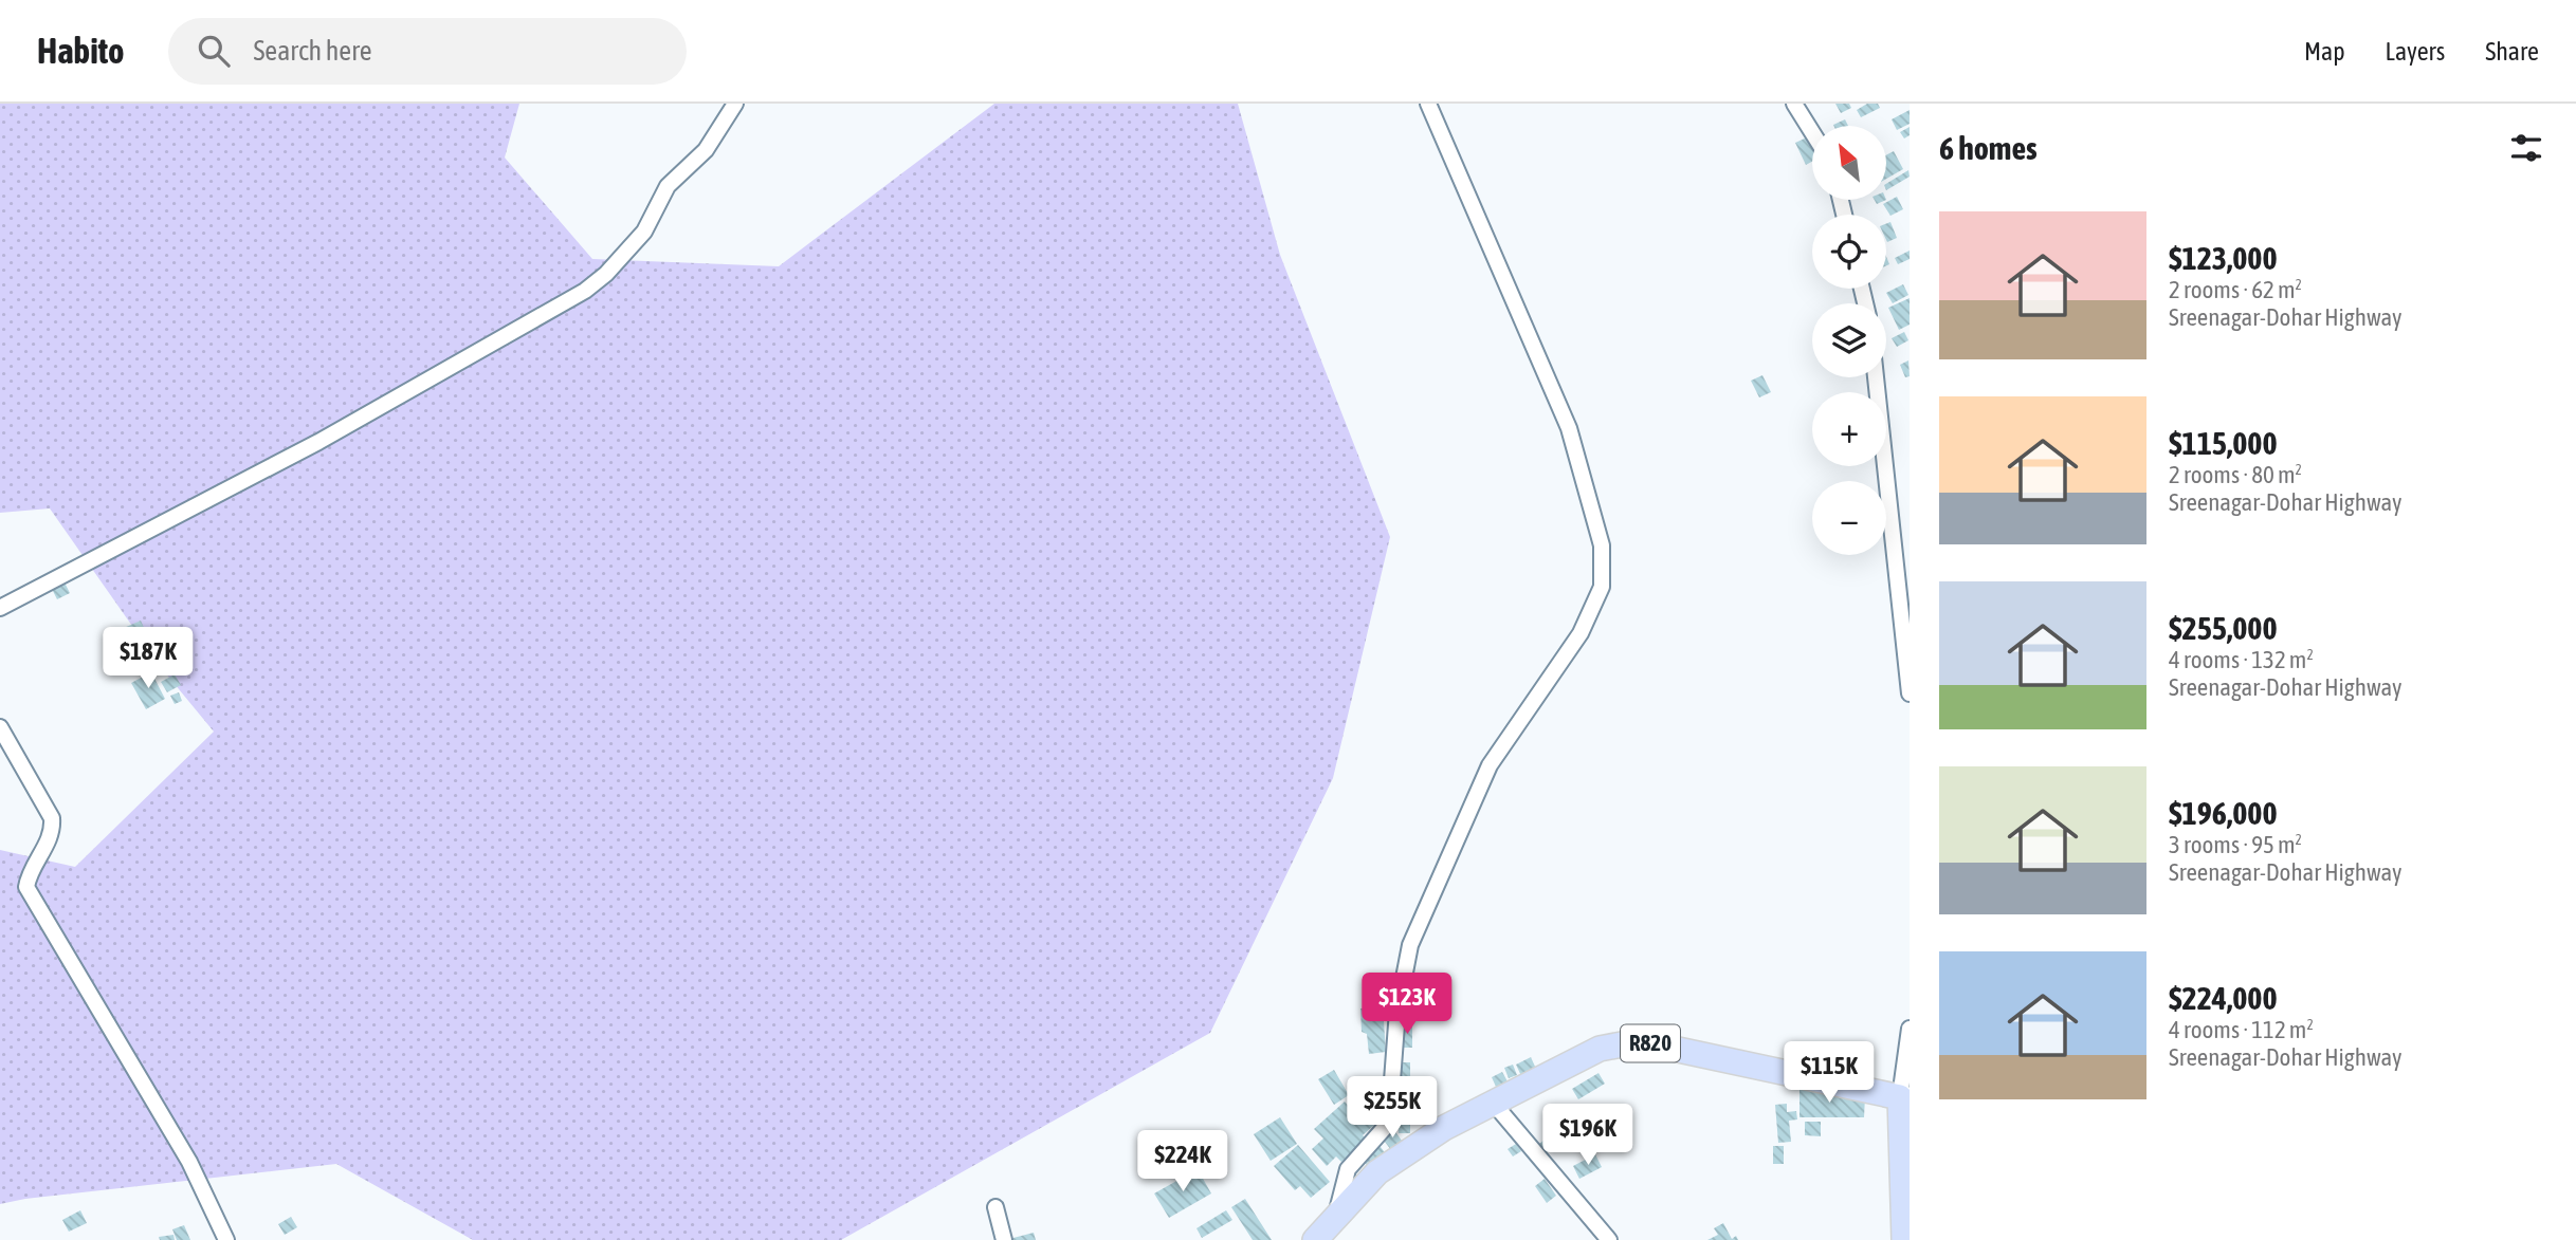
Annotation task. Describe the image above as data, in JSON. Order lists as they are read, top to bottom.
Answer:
{
  "streets": {
    "main road": ["R820"]
  },
  "north": "top left",
  "page": {
    "header": "Habito",
    "search": "Search here",
    "nav": ["Map", "Layers", "Share"],
    "heading": "6 homes",
    "map_buttons": ["+", "−"],
    "list": [
      {
        "name": "$123,000",
        "note": "2 rooms · 62 m² · Sreenagar-Dohar Highway"
      },
      {
        "name": "$115,000",
        "note": "2 rooms · 80 m² · Sreenagar-Dohar Highway"
      },
      {
        "name": "$255,000",
        "note": "4 rooms · 132 m² · Sreenagar-Dohar Highway"
      },
      {
        "name": "$196,000",
        "note": "3 rooms · 95 m² · Sreenagar-Dohar Highway"
      },
      {
        "name": "$224,000",
        "note": "4 rooms · 112 m² · Sreenagar-Dohar Highway"
      }
    ],
    "price": [
      "$187K",
      "$123K",
      "$115K",
      "$255K",
      "$196K",
      "$224K"
    ]
  }
}
